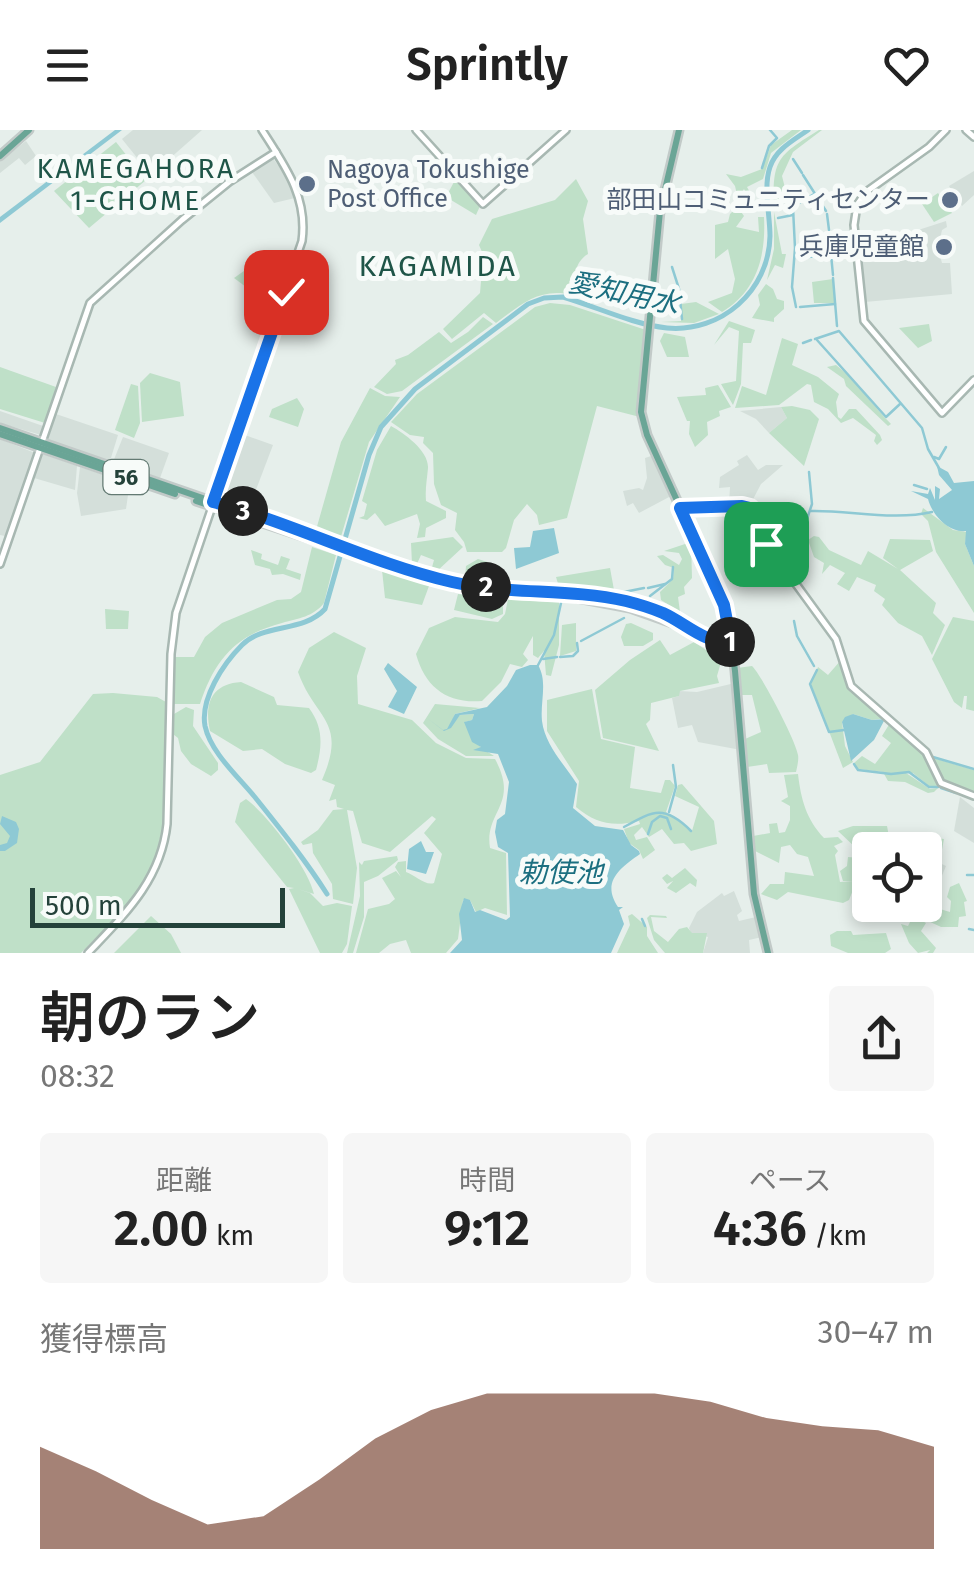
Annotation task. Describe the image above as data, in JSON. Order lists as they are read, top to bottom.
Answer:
{
  "streets": {
    "main road": ["56"]
  },
  "districts": ["KAMEGAHORA 1-CHOME", "KAGAMIDA"],
  "water": ["愛知用水", "勅使池"],
  "places": ["Nagoya Tokushige Post Office", "部田山コミュニティセンター", "兵庫児童館"],
  "scale_bar": "500 m",
  "page": {
    "header": "Sprintly",
    "pins": ["3", "2", "1"],
    "scale": "500 m",
    "heading": ["朝のラン", "08:32"],
    "stats": [
      ["距離", "2.00 km"],
      ["時間", "9:12"],
      ["ペース", "4:36 /km"]
    ],
    "chart": ["獲得標高", "30–47 m"]
  }
}
